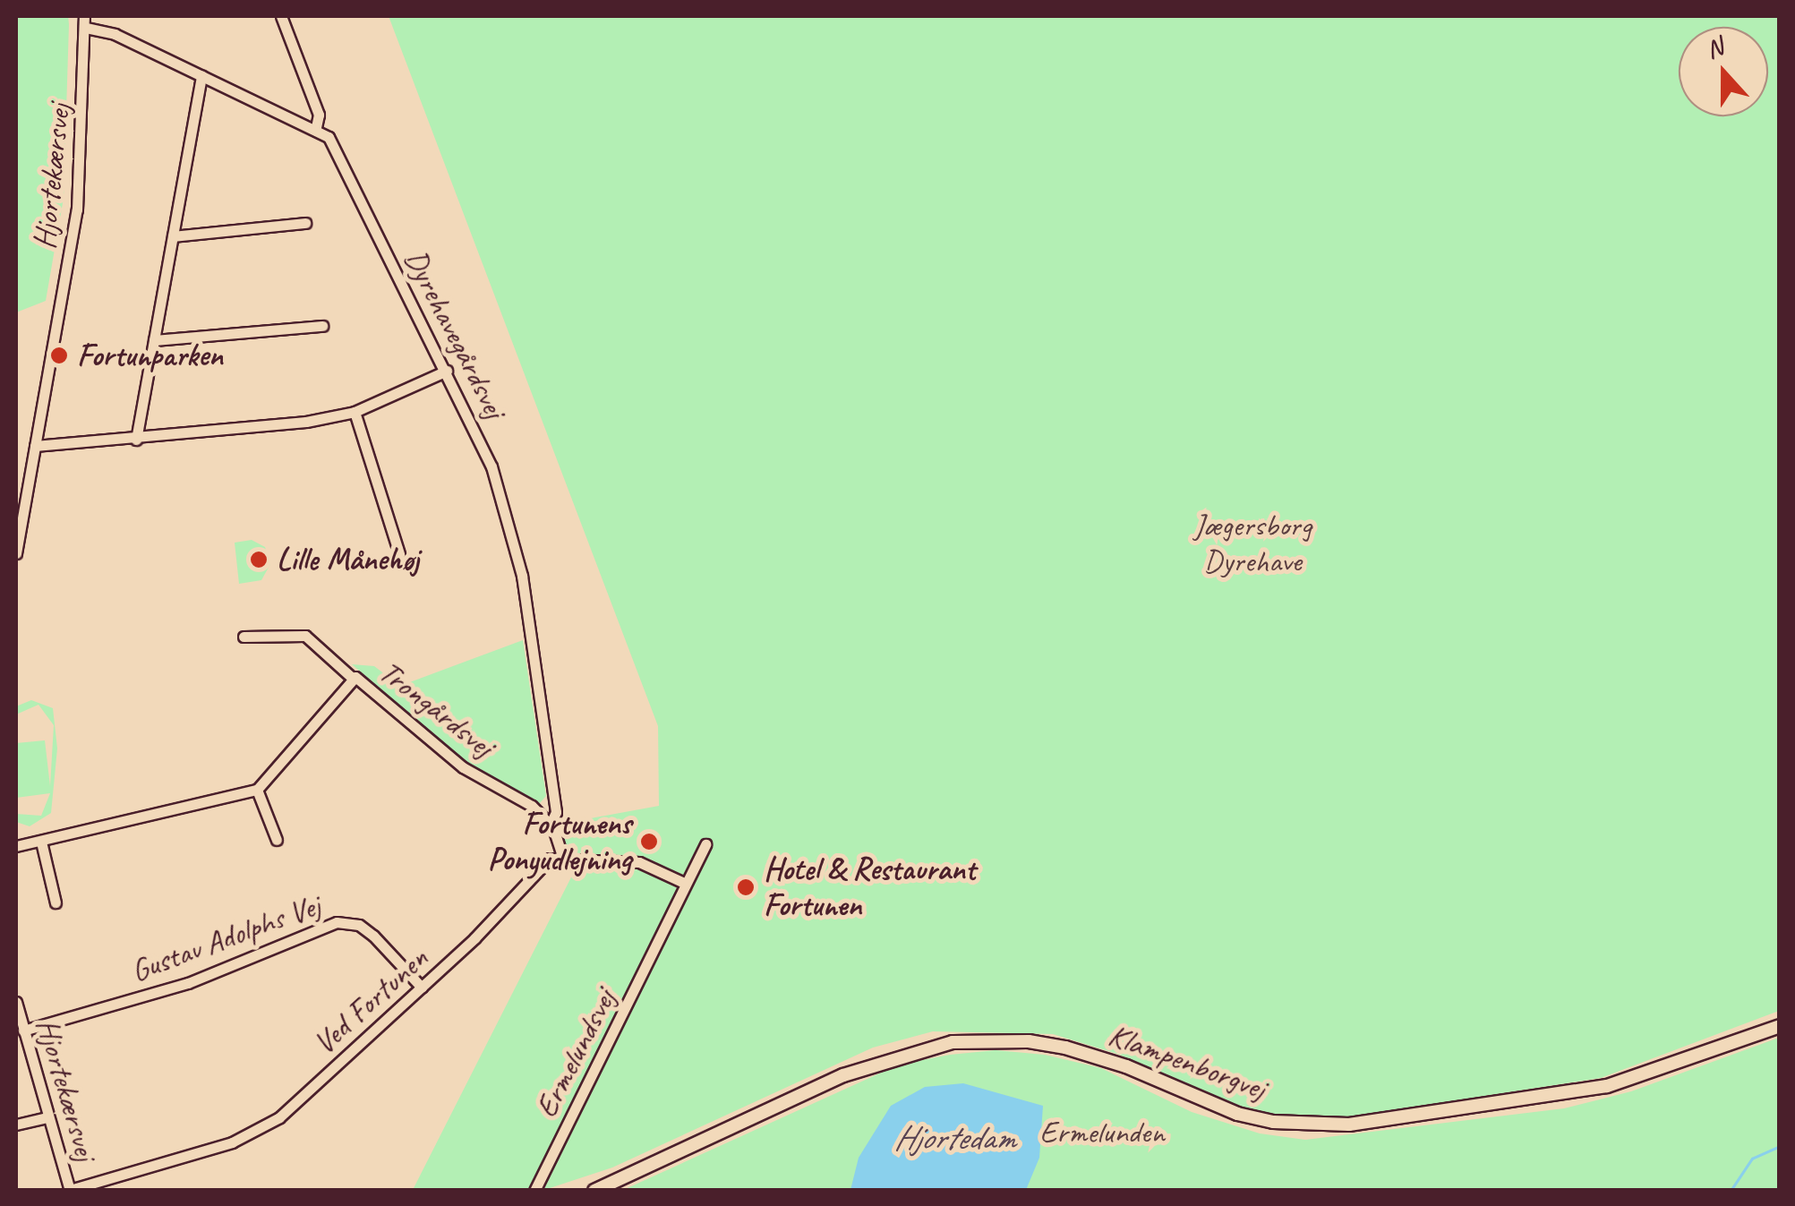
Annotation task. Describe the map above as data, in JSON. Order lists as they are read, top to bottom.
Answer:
{
  "streets": {
    "street": [
      "Hjortekærsvej",
      "Dyrehavegårdsvej",
      "Trongårdsvej",
      "Gustav Adolphs Vej",
      "Ved Fortunen",
      "Ermelundsvej",
      "Klampenborgvej"
    ]
  },
  "crossings": [
    ["Hjortekærsvej", "Dyrehavegårdsvej"],
    ["Hjortekærsvej", "Gustav Adolphs Vej"],
    ["Hjortekærsvej", "Ved Fortunen"],
    ["Dyrehavegårdsvej", "Trongårdsvej"],
    ["Gustav Adolphs Vej", "Ved Fortunen"]
  ],
  "water": ["Hjortedam"],
  "parks": ["Jægersborg Dyrehave", "Ermelunden"],
  "places": [
    "Fortunparken",
    "Lille Månehøj",
    "Fortunens Ponyudlejning",
    "Hotel & Restaurant Fortunen"
  ],
  "north": "top"
}
